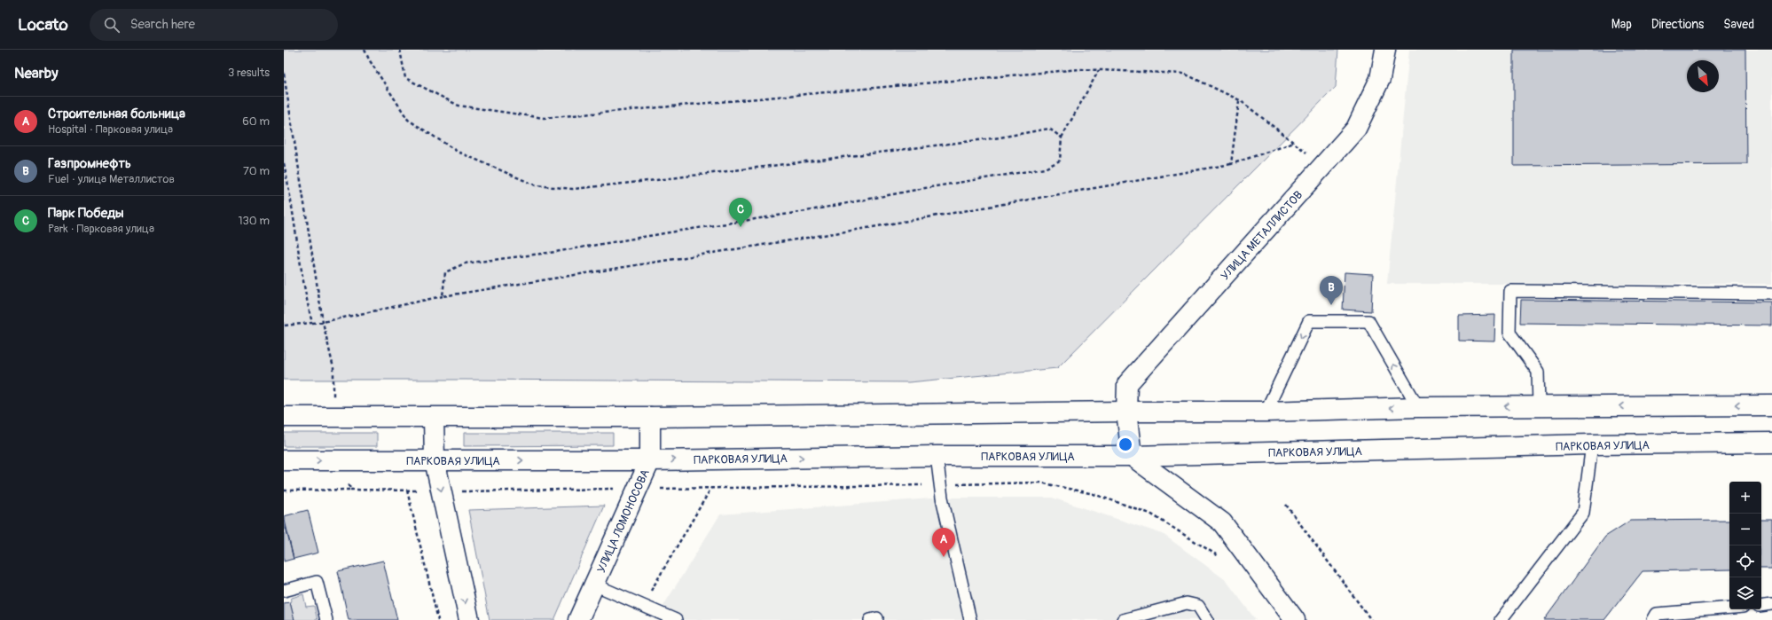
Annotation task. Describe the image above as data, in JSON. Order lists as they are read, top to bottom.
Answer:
{
  "streets": {
    "main road": ["УЛИЦА МЕТАЛЛИСТОВ", "ПАРКОВАЯ УЛИЦА", "УЛИЦА ЛОМОНОСОВА"]
  },
  "crossings": [
    ["УЛИЦА МЕТАЛЛИСТОВ", "ПАРКОВАЯ УЛИЦА"],
    ["ПАРКОВАЯ УЛИЦА", "УЛИЦА ЛОМОНОСОВА"]
  ],
  "north": "bottom right",
  "page": {
    "header": "Locato",
    "search": "Search here",
    "nav": ["Map", "Directions", "Saved"],
    "heading": ["Nearby", "3 results"],
    "list": [
      {
        "mark": "A",
        "name": "Строительная больница",
        "note": "Hospital · Парковая улица",
        "value": "60 m"
      },
      {
        "mark": "B",
        "name": "Газпромнефть",
        "note": "Fuel · улица Металлистов",
        "value": "70 m"
      },
      {
        "mark": "C",
        "name": "Парк Победы",
        "note": "Park · Парковая улица",
        "value": "130 m"
      }
    ],
    "pins": ["C", "B", "A"],
    "map_buttons": ["+", "−"]
  }
}
